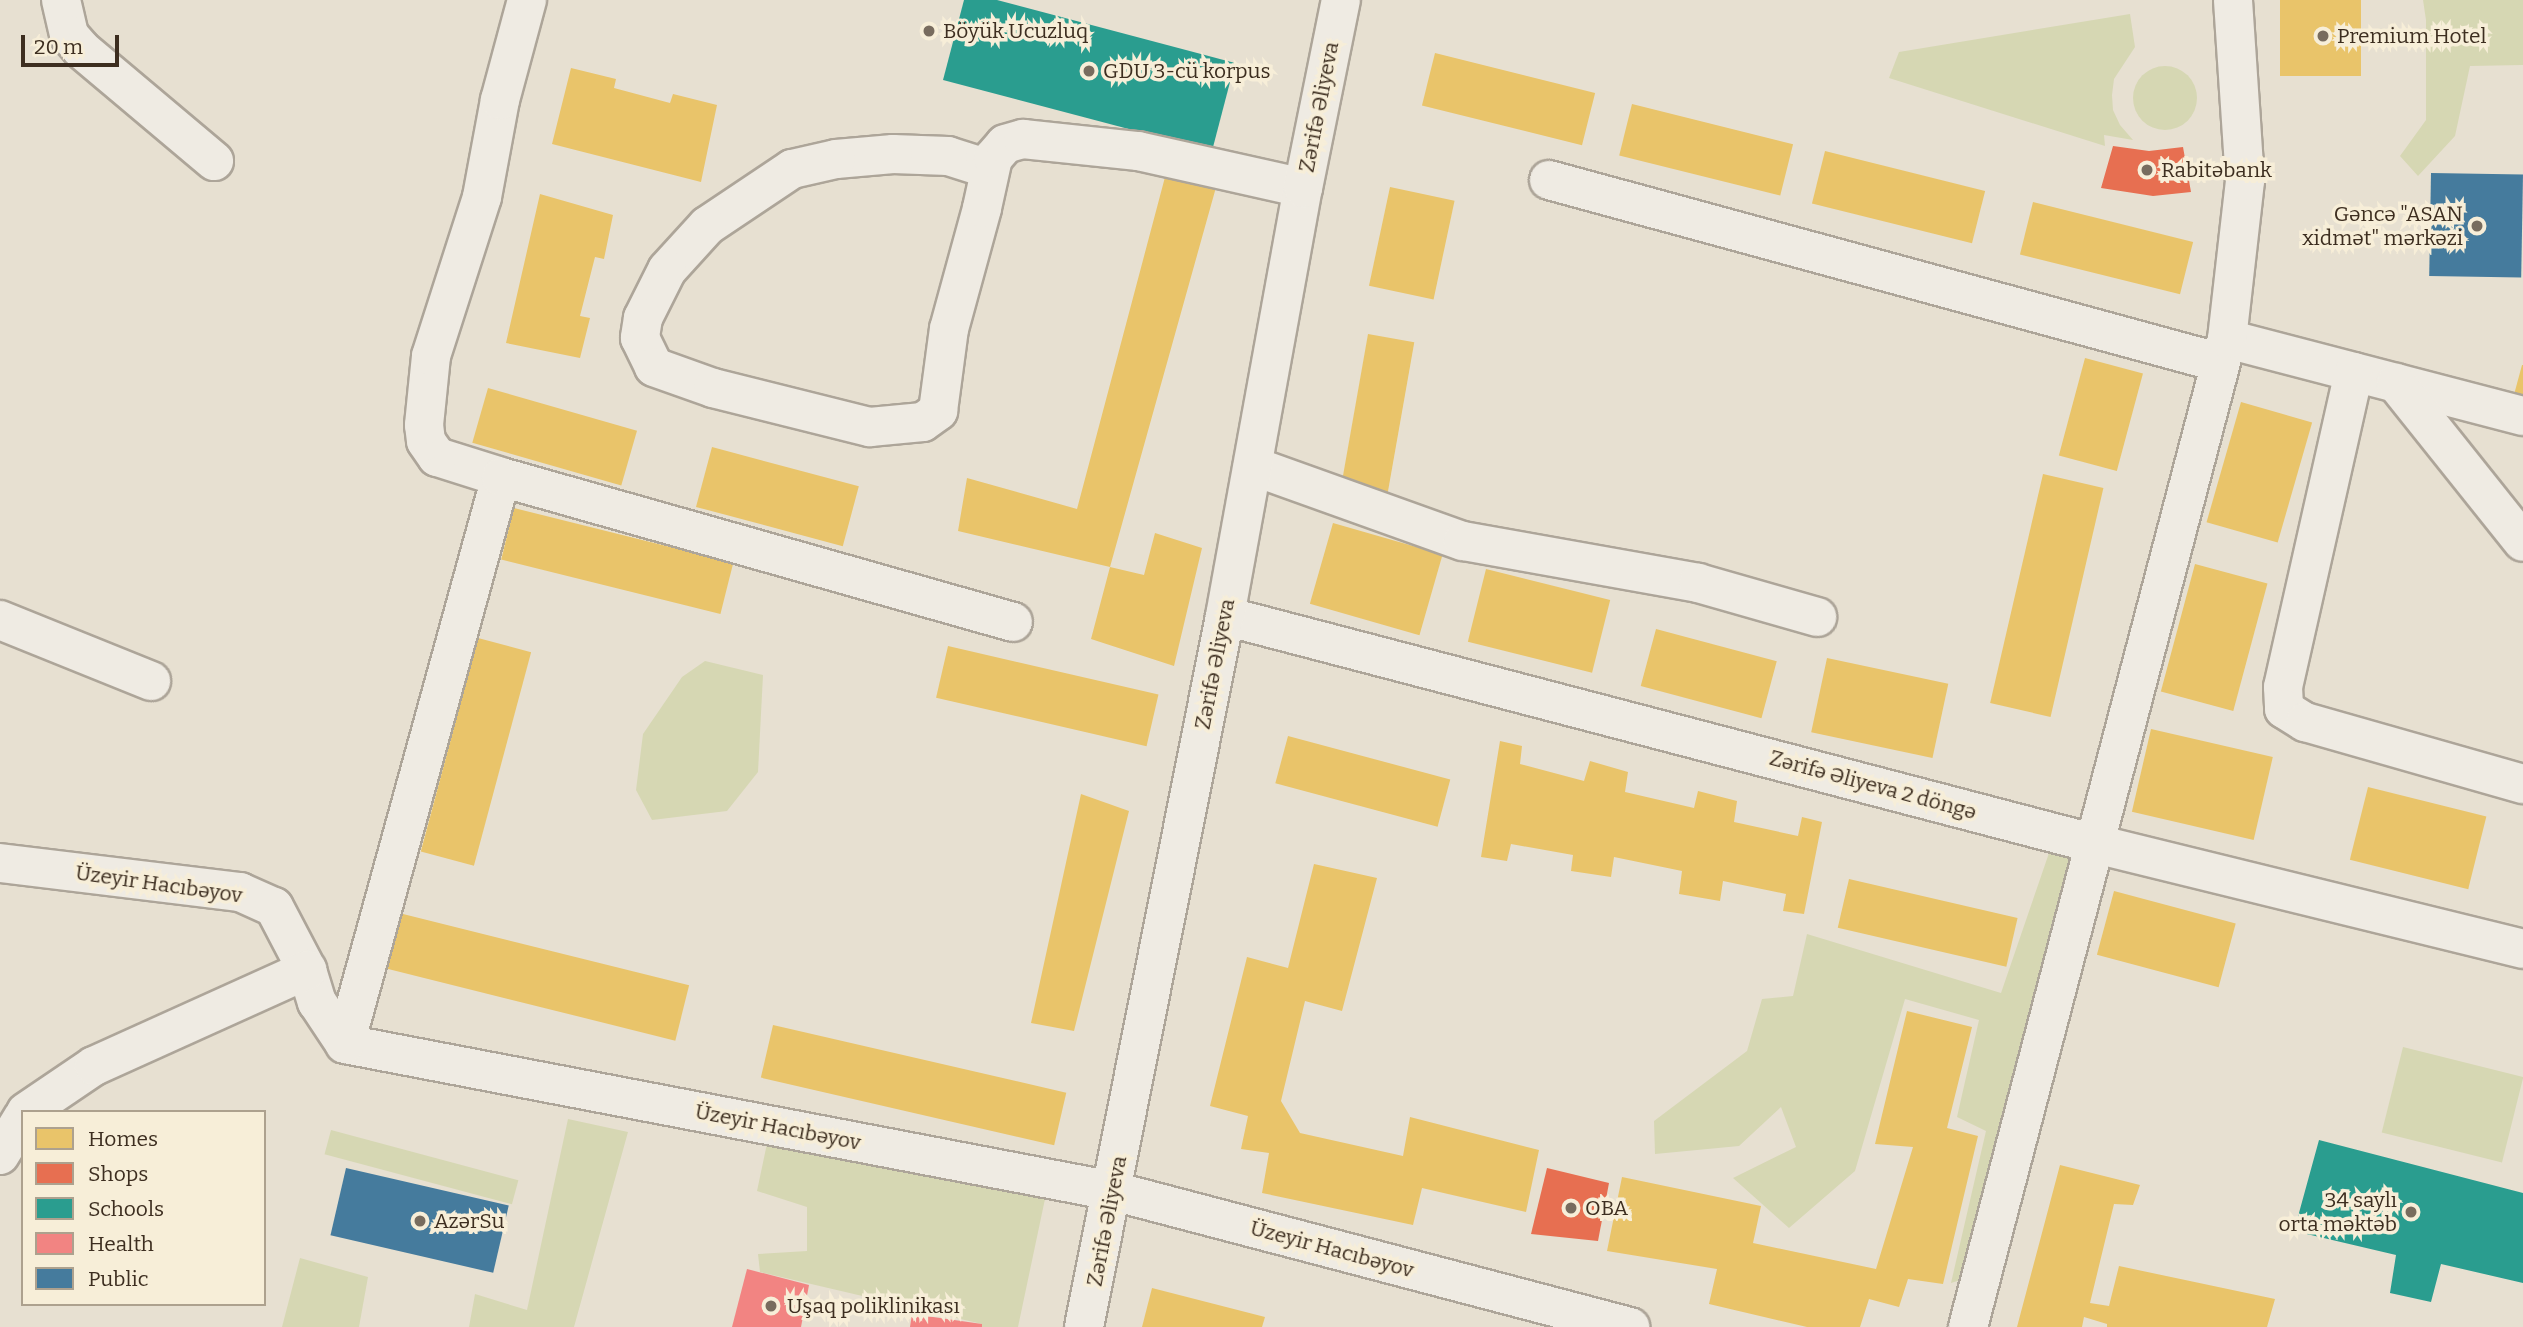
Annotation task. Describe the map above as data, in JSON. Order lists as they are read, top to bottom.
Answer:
{
  "streets": {
    "street": ["Zərifə Əliyeva", "Zərifə Əliyeva 2 döngə", "Üzeyir Hacıbəyov"]
  },
  "crossings": [
    ["Zərifə Əliyeva", "Zərifə Əliyeva 2 döngə"],
    ["Zərifə Əliyeva", "Üzeyir Hacıbəyov"]
  ],
  "places": [
    "Böyük Ucuzluq",
    "Premium Hotel",
    "GDU 3-cü korpus",
    "Rabitəbank",
    "Gəncə \"ASAN xidmət\" mərkəzi",
    "OBA",
    "34 saylı orta məktəb",
    "AzərSu",
    "Uşaq poliklinikası"
  ],
  "legend": [
    "Homes",
    "Shops",
    "Schools",
    "Health",
    "Public"
  ],
  "scale_bar": "20 m"
}
